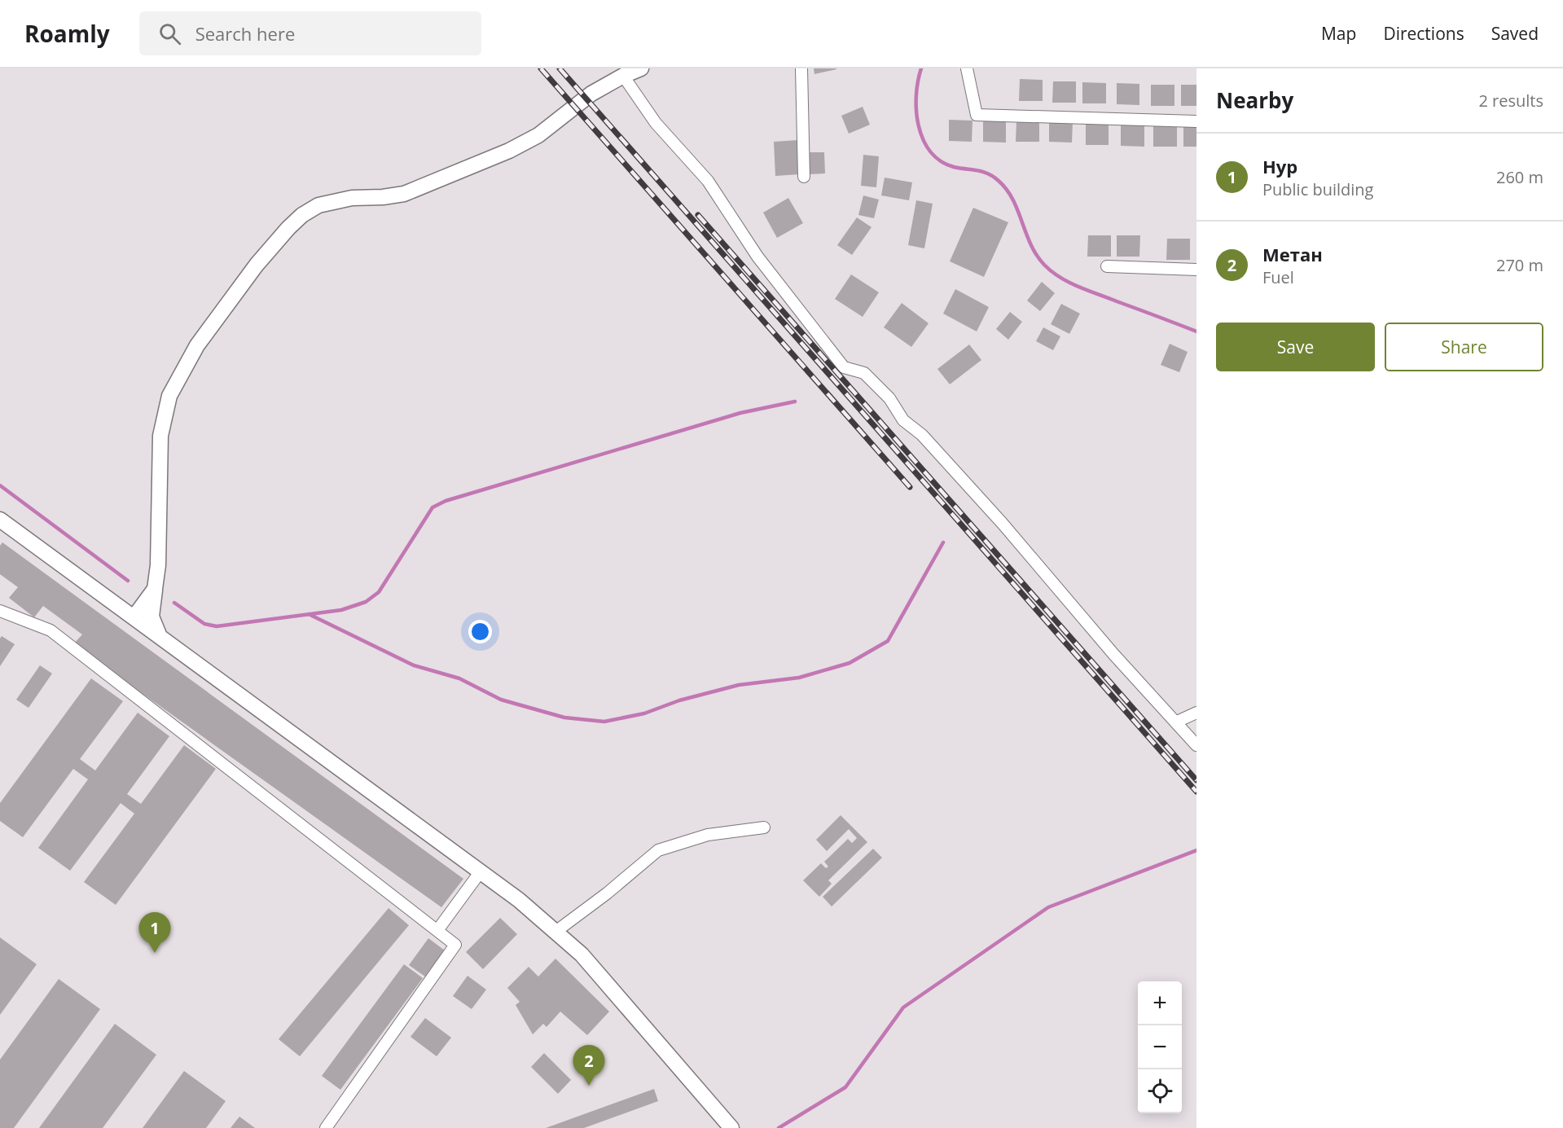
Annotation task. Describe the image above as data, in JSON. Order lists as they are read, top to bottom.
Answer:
{
  "page": {
    "header": "Roamly",
    "search": "Search here",
    "nav": ["Map", "Directions", "Saved"],
    "heading": ["Nearby", "2 results"],
    "list": [
      {
        "mark": "1",
        "name": "Нур",
        "note": "Public building",
        "value": "260 m"
      },
      {
        "mark": "2",
        "name": "Метан",
        "note": "Fuel",
        "value": "270 m"
      }
    ],
    "buttons": ["Save", "Share"],
    "pins": ["1", "2"],
    "map_buttons": ["+", "−"]
  }
}
